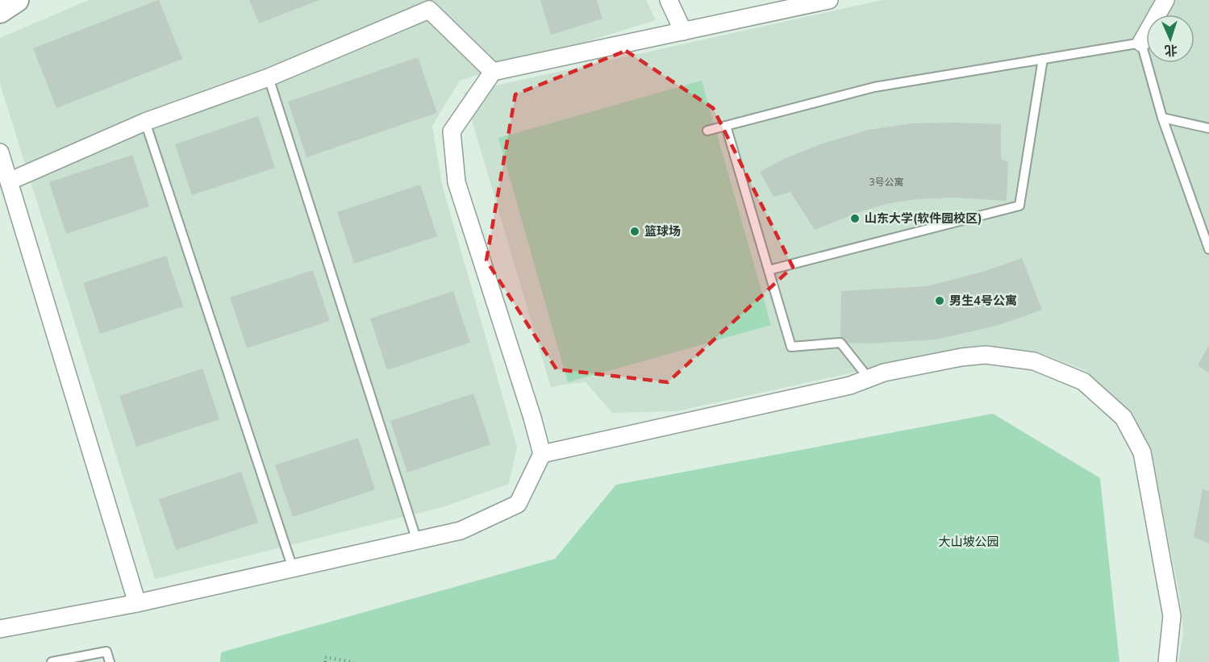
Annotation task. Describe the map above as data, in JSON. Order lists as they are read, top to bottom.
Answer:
{
  "parks": ["大山坡公园"],
  "places": ["山东大学(软件园校区)", "篮球场", "男生4号公寓"],
  "house_numbers": ["3号公寓"],
  "north": "bottom"
}
